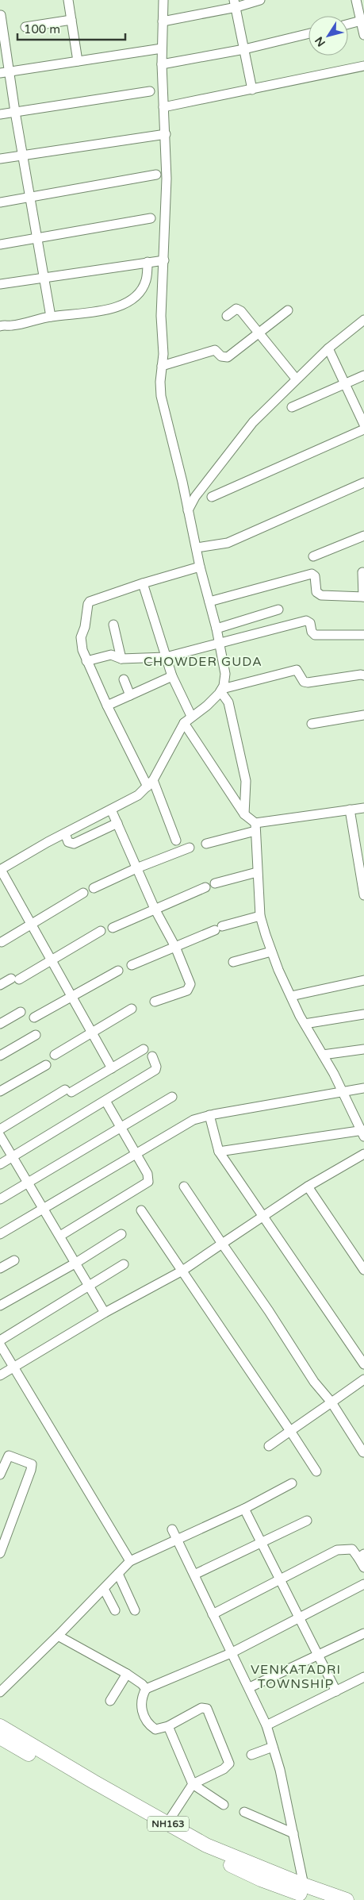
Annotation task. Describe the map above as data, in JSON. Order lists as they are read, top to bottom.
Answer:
{
  "streets": {
    "highway": ["NH163"]
  },
  "districts": ["CHOWDER GUDA", "VENKATADRI TOWNSHIP"],
  "scale_bar": "100 m",
  "north": "bottom left"
}
